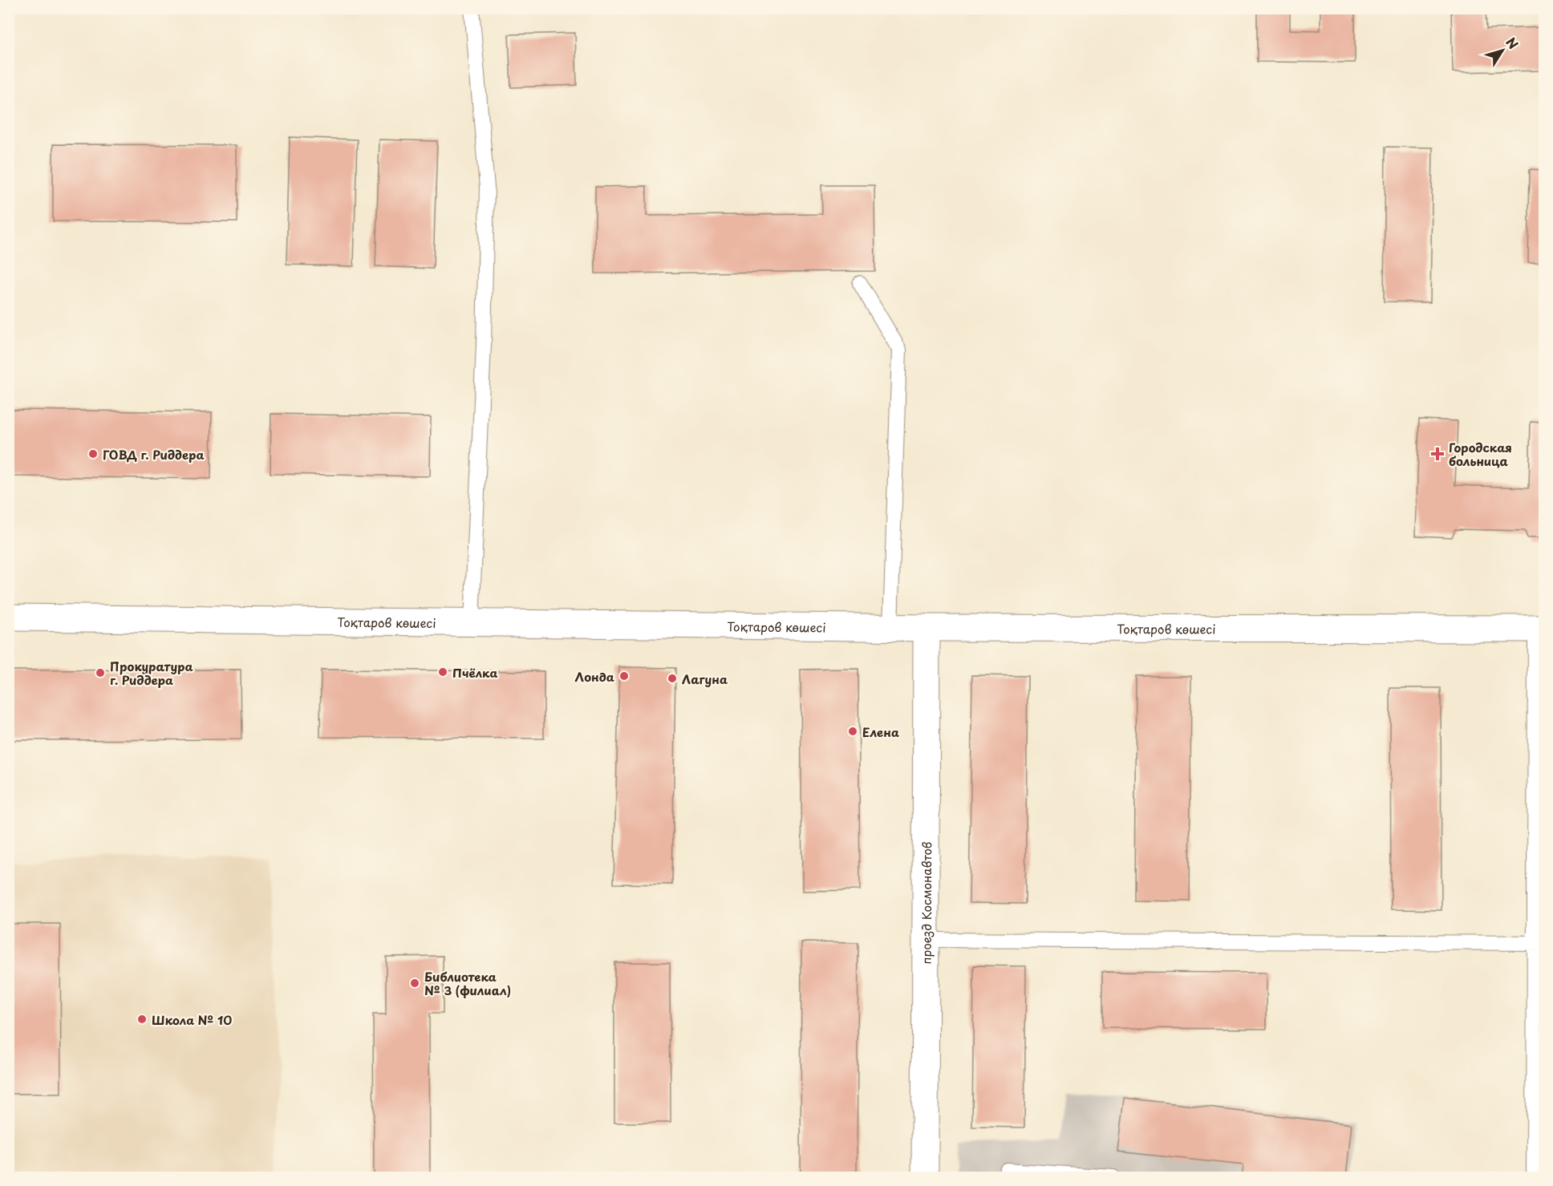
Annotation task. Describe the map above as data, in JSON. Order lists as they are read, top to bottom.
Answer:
{
  "streets": {
    "street": ["Тоқтаров көшесі", "проезд Космонавтов"]
  },
  "crossings": [
    ["Тоқтаров көшесі", "проезд Космонавтов"]
  ],
  "places": {
    "other": [
      "ГОВД г. Риддера",
      "Пчёлка",
      "Прокуратура г. Риддера",
      "Лонда",
      "Лагуна",
      "Елена",
      "Библиотека № 3 (филиал)",
      "Школа № 10"
    ],
    "health": ["Городская больница"]
  },
  "north": "top right"
}
